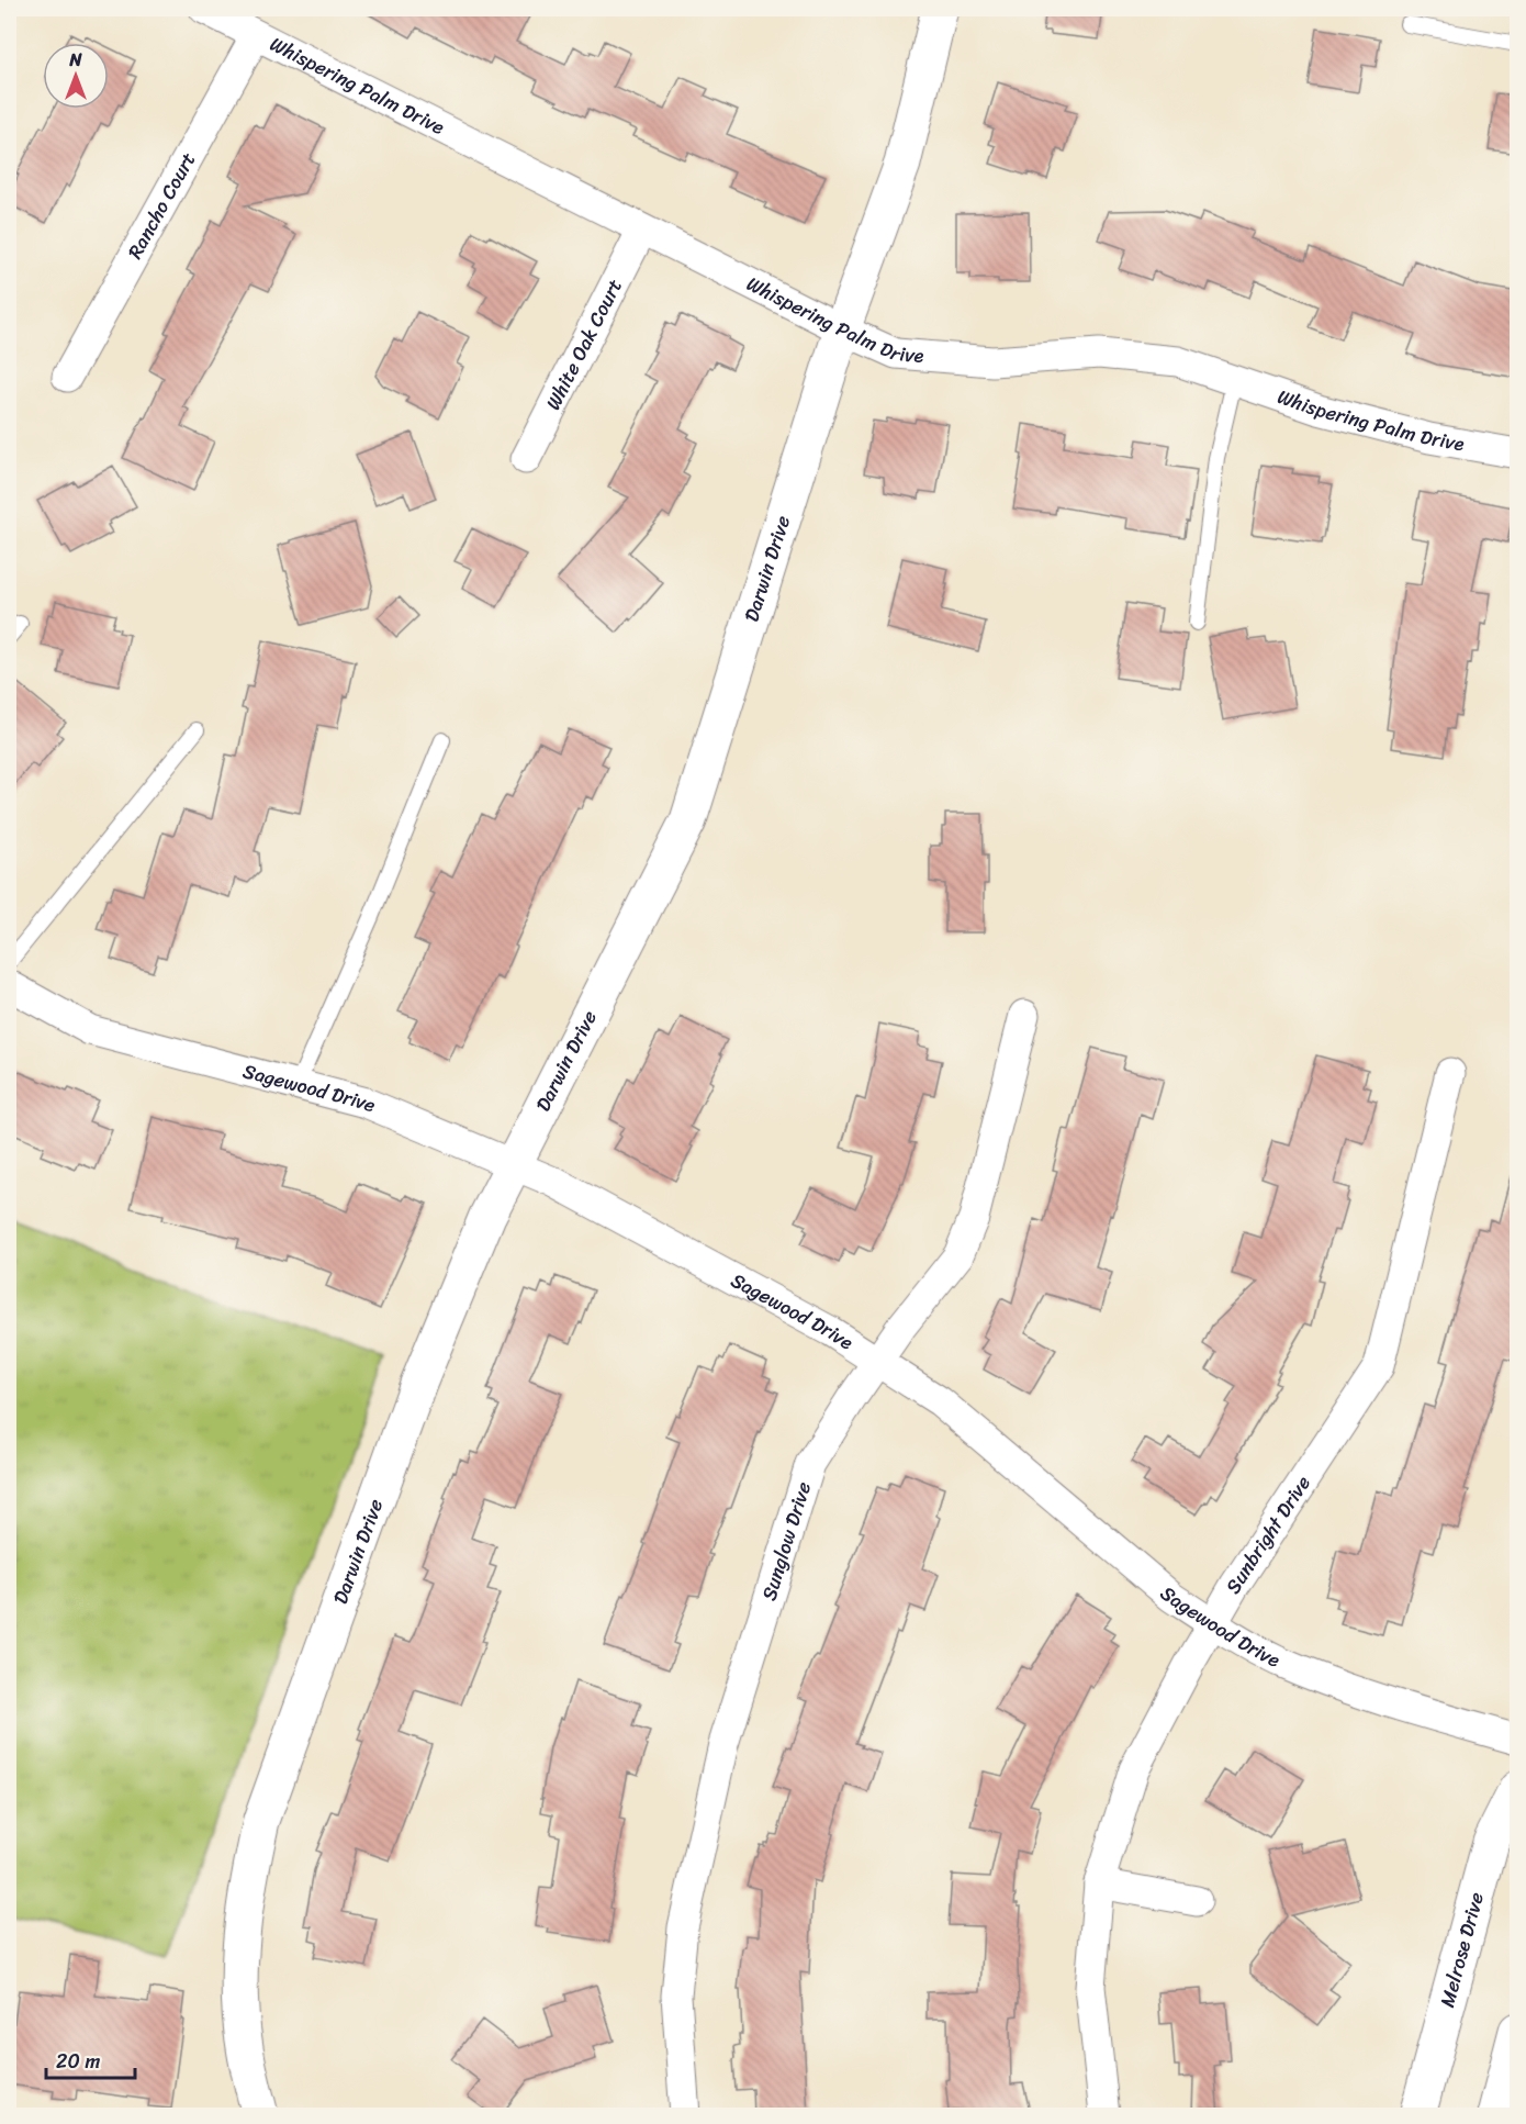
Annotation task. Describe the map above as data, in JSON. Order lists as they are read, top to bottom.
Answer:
{
  "streets": {
    "street": [
      "Whispering Palm Drive",
      "Rancho Court",
      "White Oak Court",
      "Darwin Drive",
      "Sagewood Drive",
      "Sunbright Drive",
      "Sunglow Drive",
      "Melrose Drive"
    ]
  },
  "crossings": [
    ["Whispering Palm Drive", "Rancho Court"],
    ["Whispering Palm Drive", "White Oak Court"],
    ["Whispering Palm Drive", "Darwin Drive"],
    ["Darwin Drive", "Sagewood Drive"],
    ["Sagewood Drive", "Sunbright Drive"],
    ["Sagewood Drive", "Sunglow Drive"]
  ],
  "scale_bar": "20 m",
  "north": "top"
}
